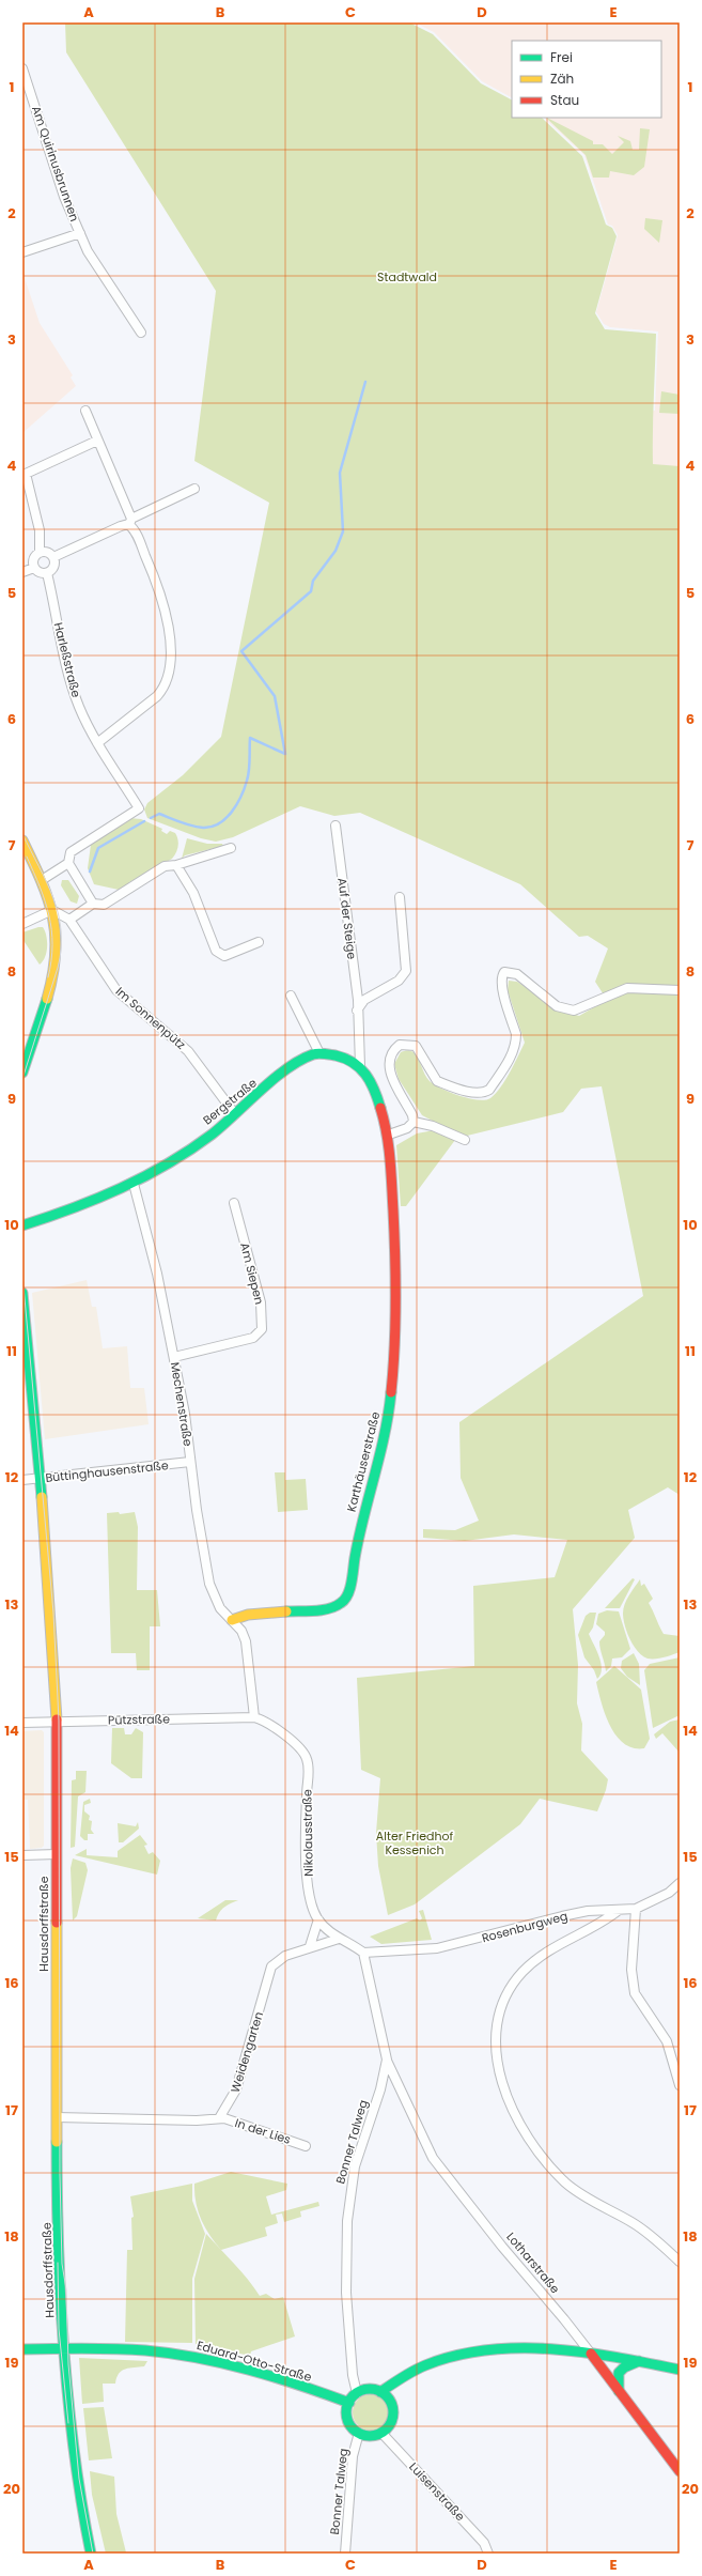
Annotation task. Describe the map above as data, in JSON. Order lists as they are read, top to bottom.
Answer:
{
  "streets": {
    "street": [
      "Am Quirinusbrunnen",
      "Harleßstraße",
      "Auf der Steige",
      "Im Sonnenpütz",
      "Bergstraße",
      "Am Siepen",
      "Mechenstraße",
      "Karthäuserstraße",
      "Büttinghausenstraße",
      "Pützstraße",
      "Nikolausstraße",
      "Hausdorffstraße",
      "Rosenburgweg",
      "Weidengarten",
      "In der Lies",
      "Bonner Talweg",
      "Lotharstraße",
      "Eduard-Otto-Straße",
      "Luisenstraße"
    ]
  },
  "crossings": [
    ["Im Sonnenpütz", "Bergstraße"],
    ["Bergstraße", "Mechenstraße"],
    ["Am Siepen", "Mechenstraße"],
    ["Mechenstraße", "Karthäuserstraße"],
    ["Mechenstraße", "Büttinghausenstraße"],
    ["Mechenstraße", "Pützstraße"],
    ["Mechenstraße", "Nikolausstraße"],
    ["Büttinghausenstraße", "Hausdorffstraße"],
    ["Pützstraße", "Nikolausstraße"],
    ["Pützstraße", "Hausdorffstraße"],
    ["Nikolausstraße", "Rosenburgweg"],
    ["Nikolausstraße", "Weidengarten"],
    ["Nikolausstraße", "Bonner Talweg"],
    ["Hausdorffstraße", "Eduard-Otto-Straße"],
    ["Rosenburgweg", "Bonner Talweg"],
    ["Weidengarten", "In der Lies"],
    ["Bonner Talweg", "Lotharstraße"],
    ["Bonner Talweg", "Eduard-Otto-Straße"],
    ["Bonner Talweg", "Luisenstraße"],
    ["Eduard-Otto-Straße", "Luisenstraße"]
  ],
  "parks": ["Stadtwald", "Alter Friedhof Kessenich"],
  "legend": ["Frei", "Zäh", "Stau"],
  "grid": {
    "columns": [
      "A",
      "B",
      "C",
      "D",
      "E"
    ],
    "rows": [
      "1",
      "2",
      "3",
      "4",
      "5",
      "6",
      "7",
      "8",
      "9",
      "10",
      "11",
      "12",
      "13",
      "14",
      "15",
      "16",
      "17",
      "18",
      "19",
      "20"
    ]
  }
}
